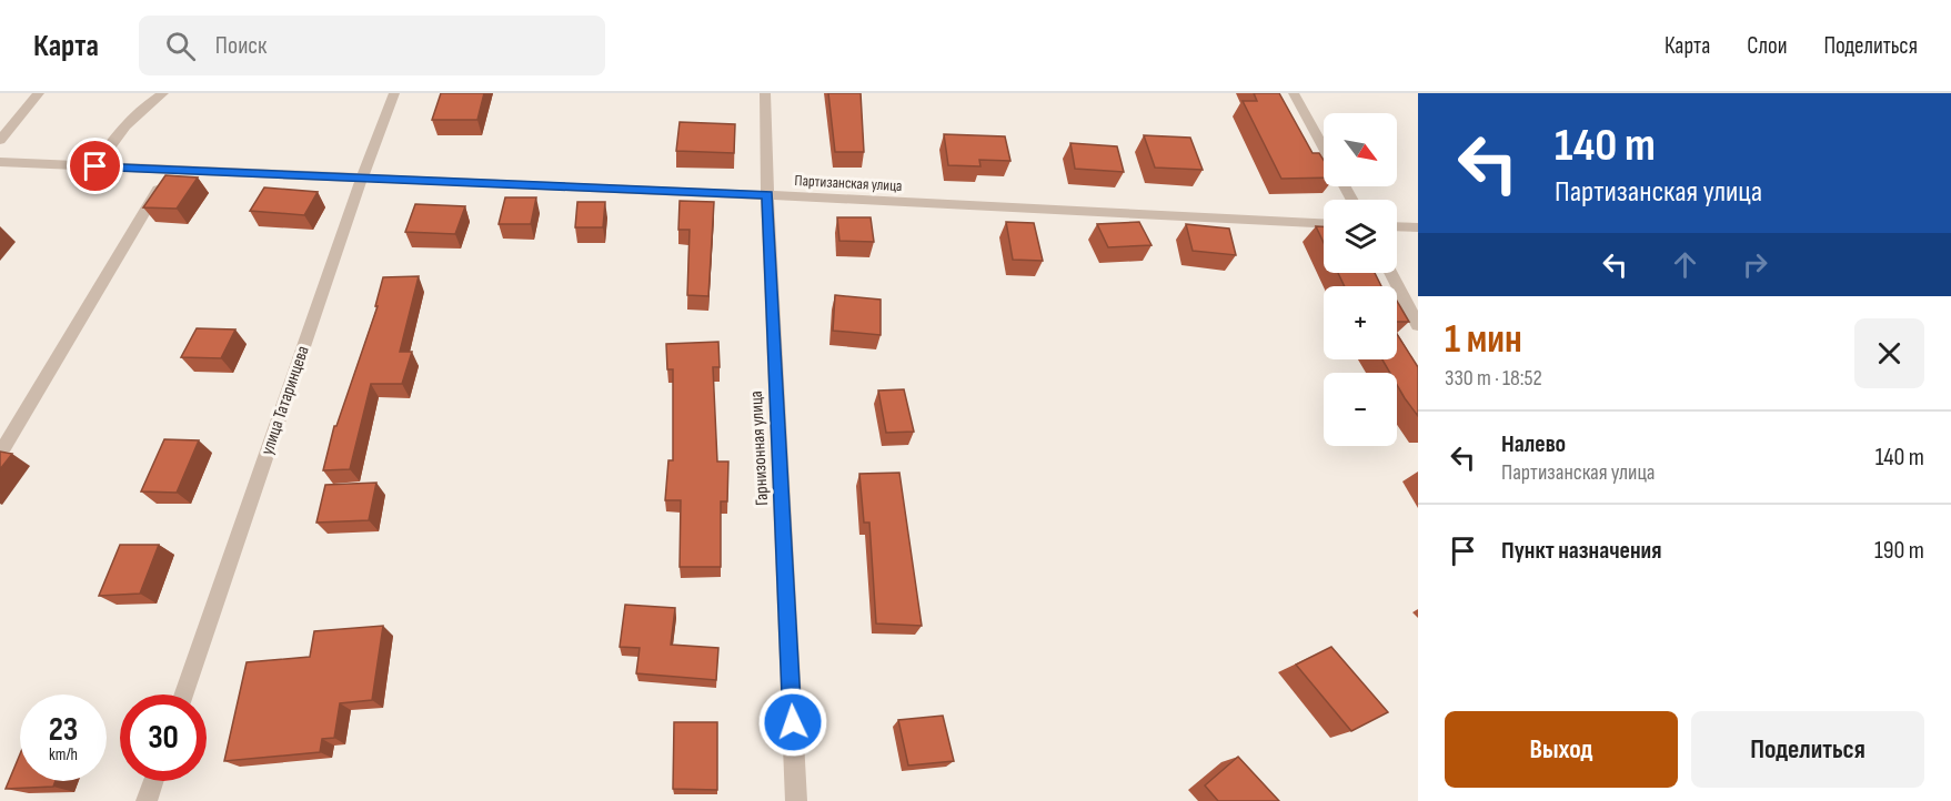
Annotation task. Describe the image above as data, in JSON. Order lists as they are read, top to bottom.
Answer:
{
  "streets": {
    "street": ["Партизанская улица", "улица Татаринцева", "Гарнизонная улица"]
  },
  "crossings": [
    ["Партизанская улица", "улица Татаринцева"],
    ["Партизанская улица", "Гарнизонная улица"]
  ],
  "north": "bottom right",
  "page": {
    "header": "Карта",
    "search": "Поиск",
    "nav": ["Карта", "Слои", "Поделиться"],
    "turn": ["140 m", "Партизанская улица"],
    "map_buttons": ["+", "−"],
    "heading": ["1 мин", "330 m · 18:52"],
    "list": [
      {
        "name": "Налево",
        "note": "Партизанская улица",
        "value": "140 m"
      },
      {
        "name": "Пункт назначения",
        "value": "190 m"
      }
    ],
    "speed": "23 km/h",
    "limit": "30",
    "buttons": ["Выход", "Поделиться"]
  }
}
